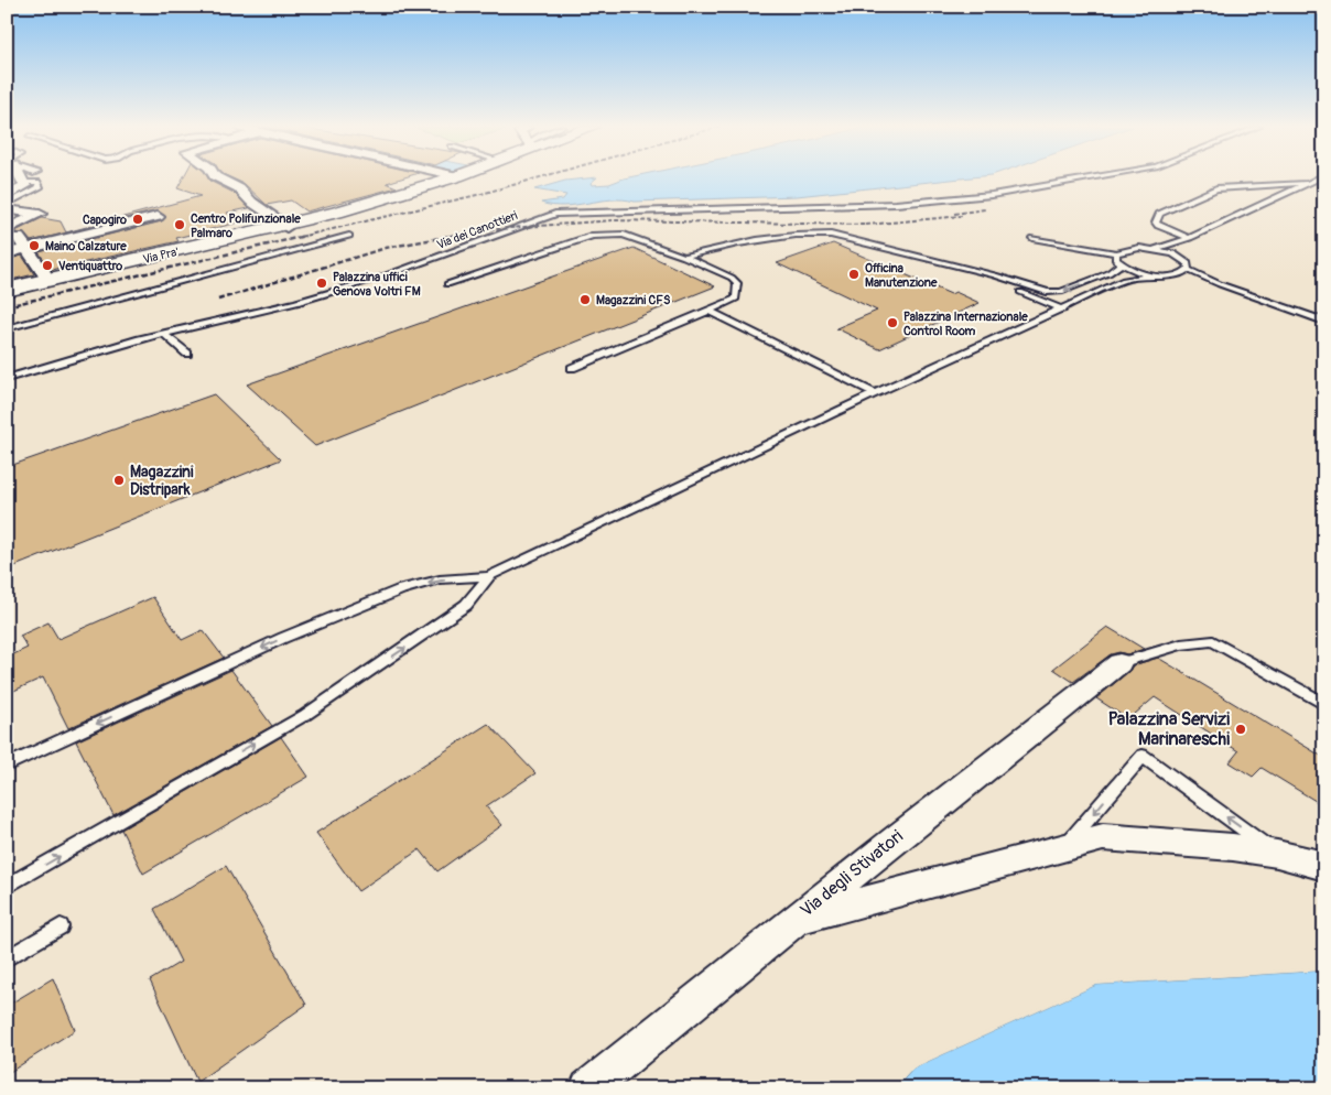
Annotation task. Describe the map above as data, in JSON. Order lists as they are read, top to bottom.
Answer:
{
  "streets": {
    "main road": ["Via Pra'"],
    "street": ["Via degli Stivatori"],
    "lane": ["Via dei Canottieri"]
  },
  "places": [
    "Capogiro",
    "Centro Polifunzionale Palmaro",
    "Maino Calzature",
    "Ventiquattro",
    "Officina Manutenzione",
    "Palazzina uffici Genova Voltri FM",
    "Magazzini CFS",
    "Palazzina Internazionale Control Room",
    "Magazzini Distripark",
    "Palazzina Servizi Marinareschi"
  ]
}
